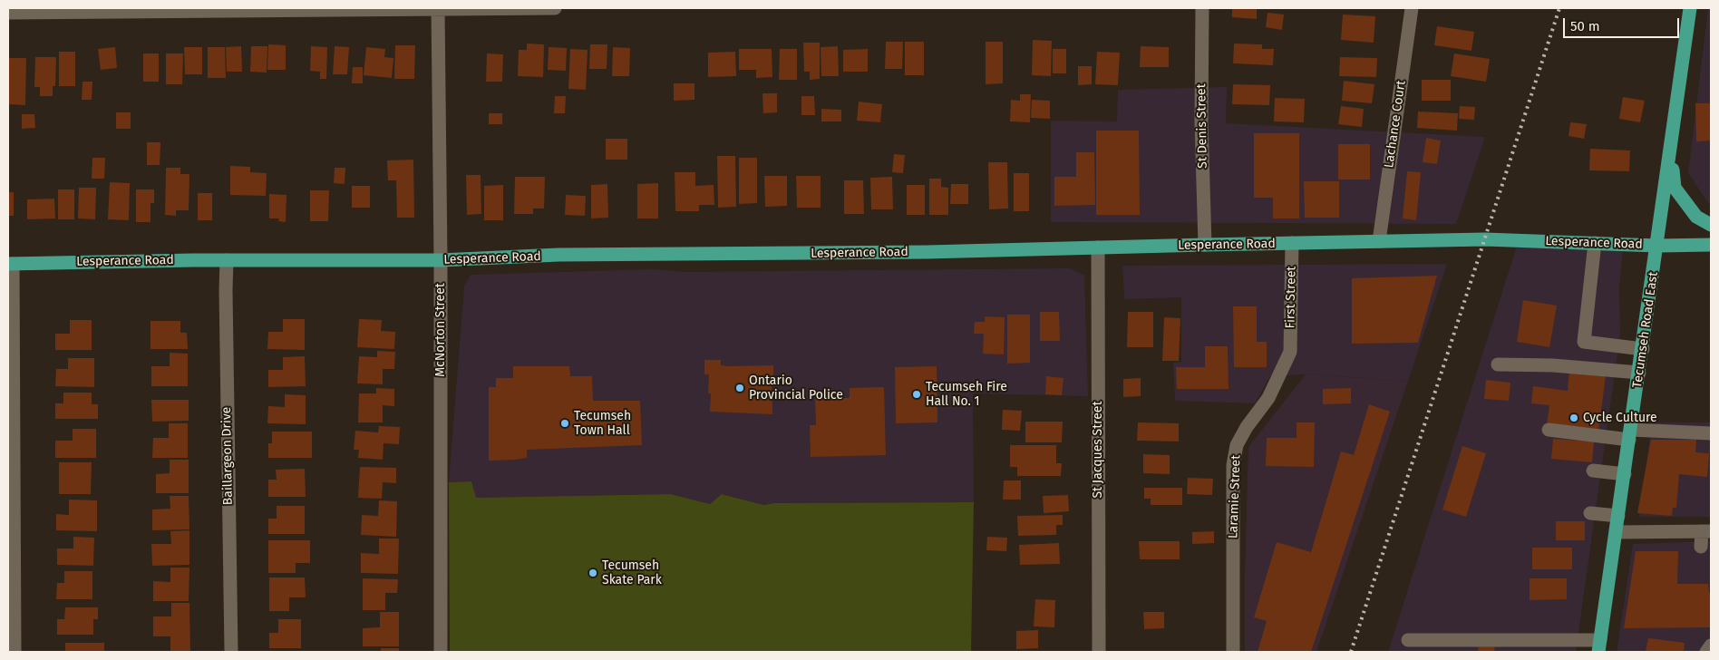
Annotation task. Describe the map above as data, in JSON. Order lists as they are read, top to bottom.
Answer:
{
  "streets": {
    "main road": ["Lesperance Road", "Tecumseh Road East"],
    "street": [
      "Lachance Court",
      "St Denis Street",
      "First Street",
      "McNorton Street",
      "St Jacques Street",
      "Baillargeon Drive",
      "Laramie Street"
    ]
  },
  "crossings": [
    ["Lachance Court", "Lesperance Road"],
    ["St Denis Street", "Lesperance Road"],
    ["Lesperance Road", "First Street"],
    ["Lesperance Road", "McNorton Street"],
    ["Lesperance Road", "Tecumseh Road East"],
    ["Lesperance Road", "St Jacques Street"],
    ["Lesperance Road", "Baillargeon Drive"],
    ["First Street", "Laramie Street"]
  ],
  "places": [
    "Ontario Provincial Police",
    "Tecumseh Fire Hall No. 1",
    "Cycle Culture",
    "Tecumseh Town Hall",
    "Tecumseh Skate Park"
  ],
  "scale_bar": "50 m"
}
